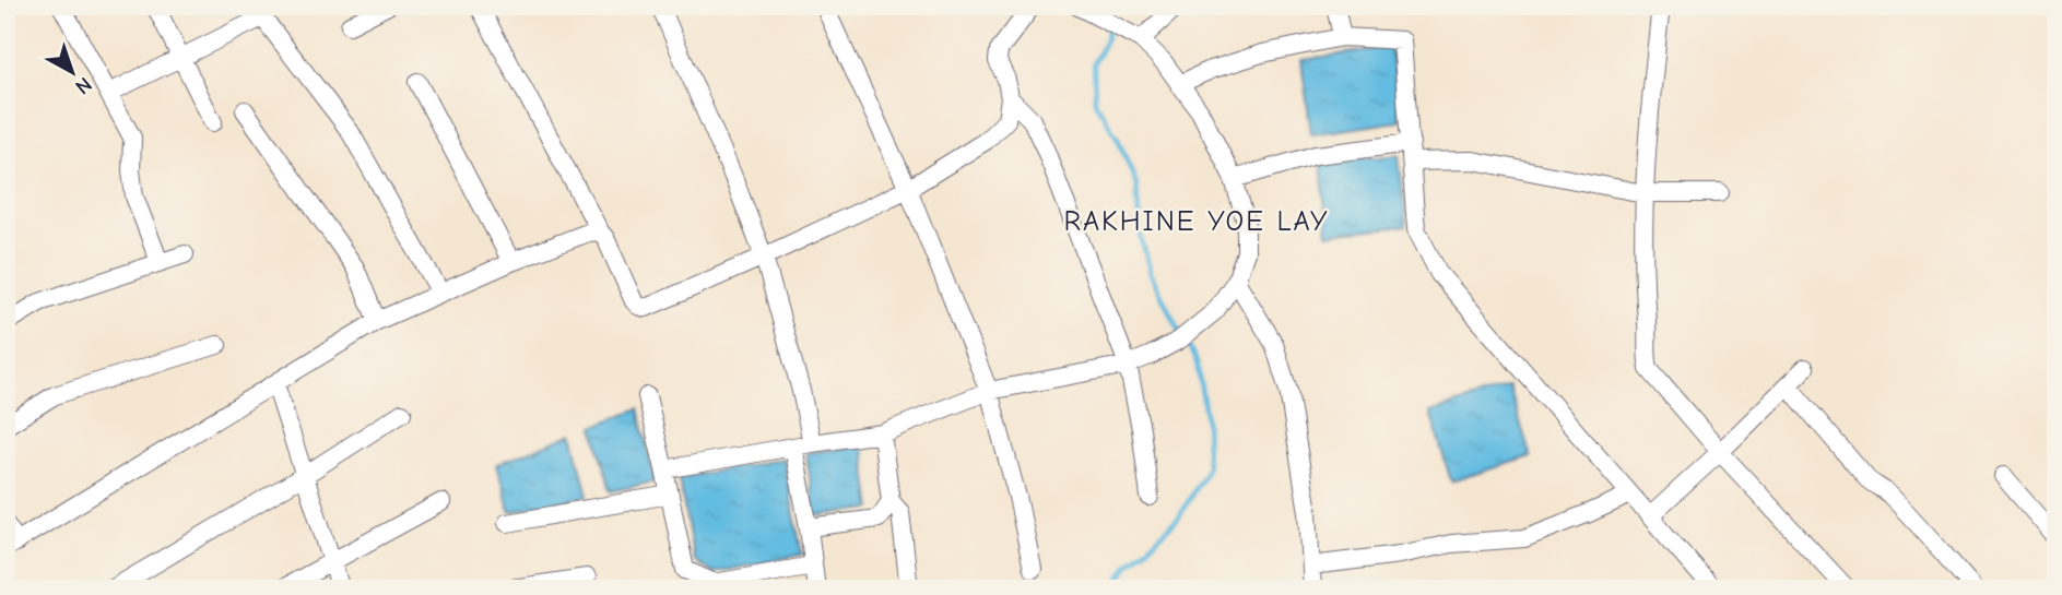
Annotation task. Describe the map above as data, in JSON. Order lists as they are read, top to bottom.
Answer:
{
  "districts": ["RAKHINE YOE LAY"],
  "north": "bottom right"
}
